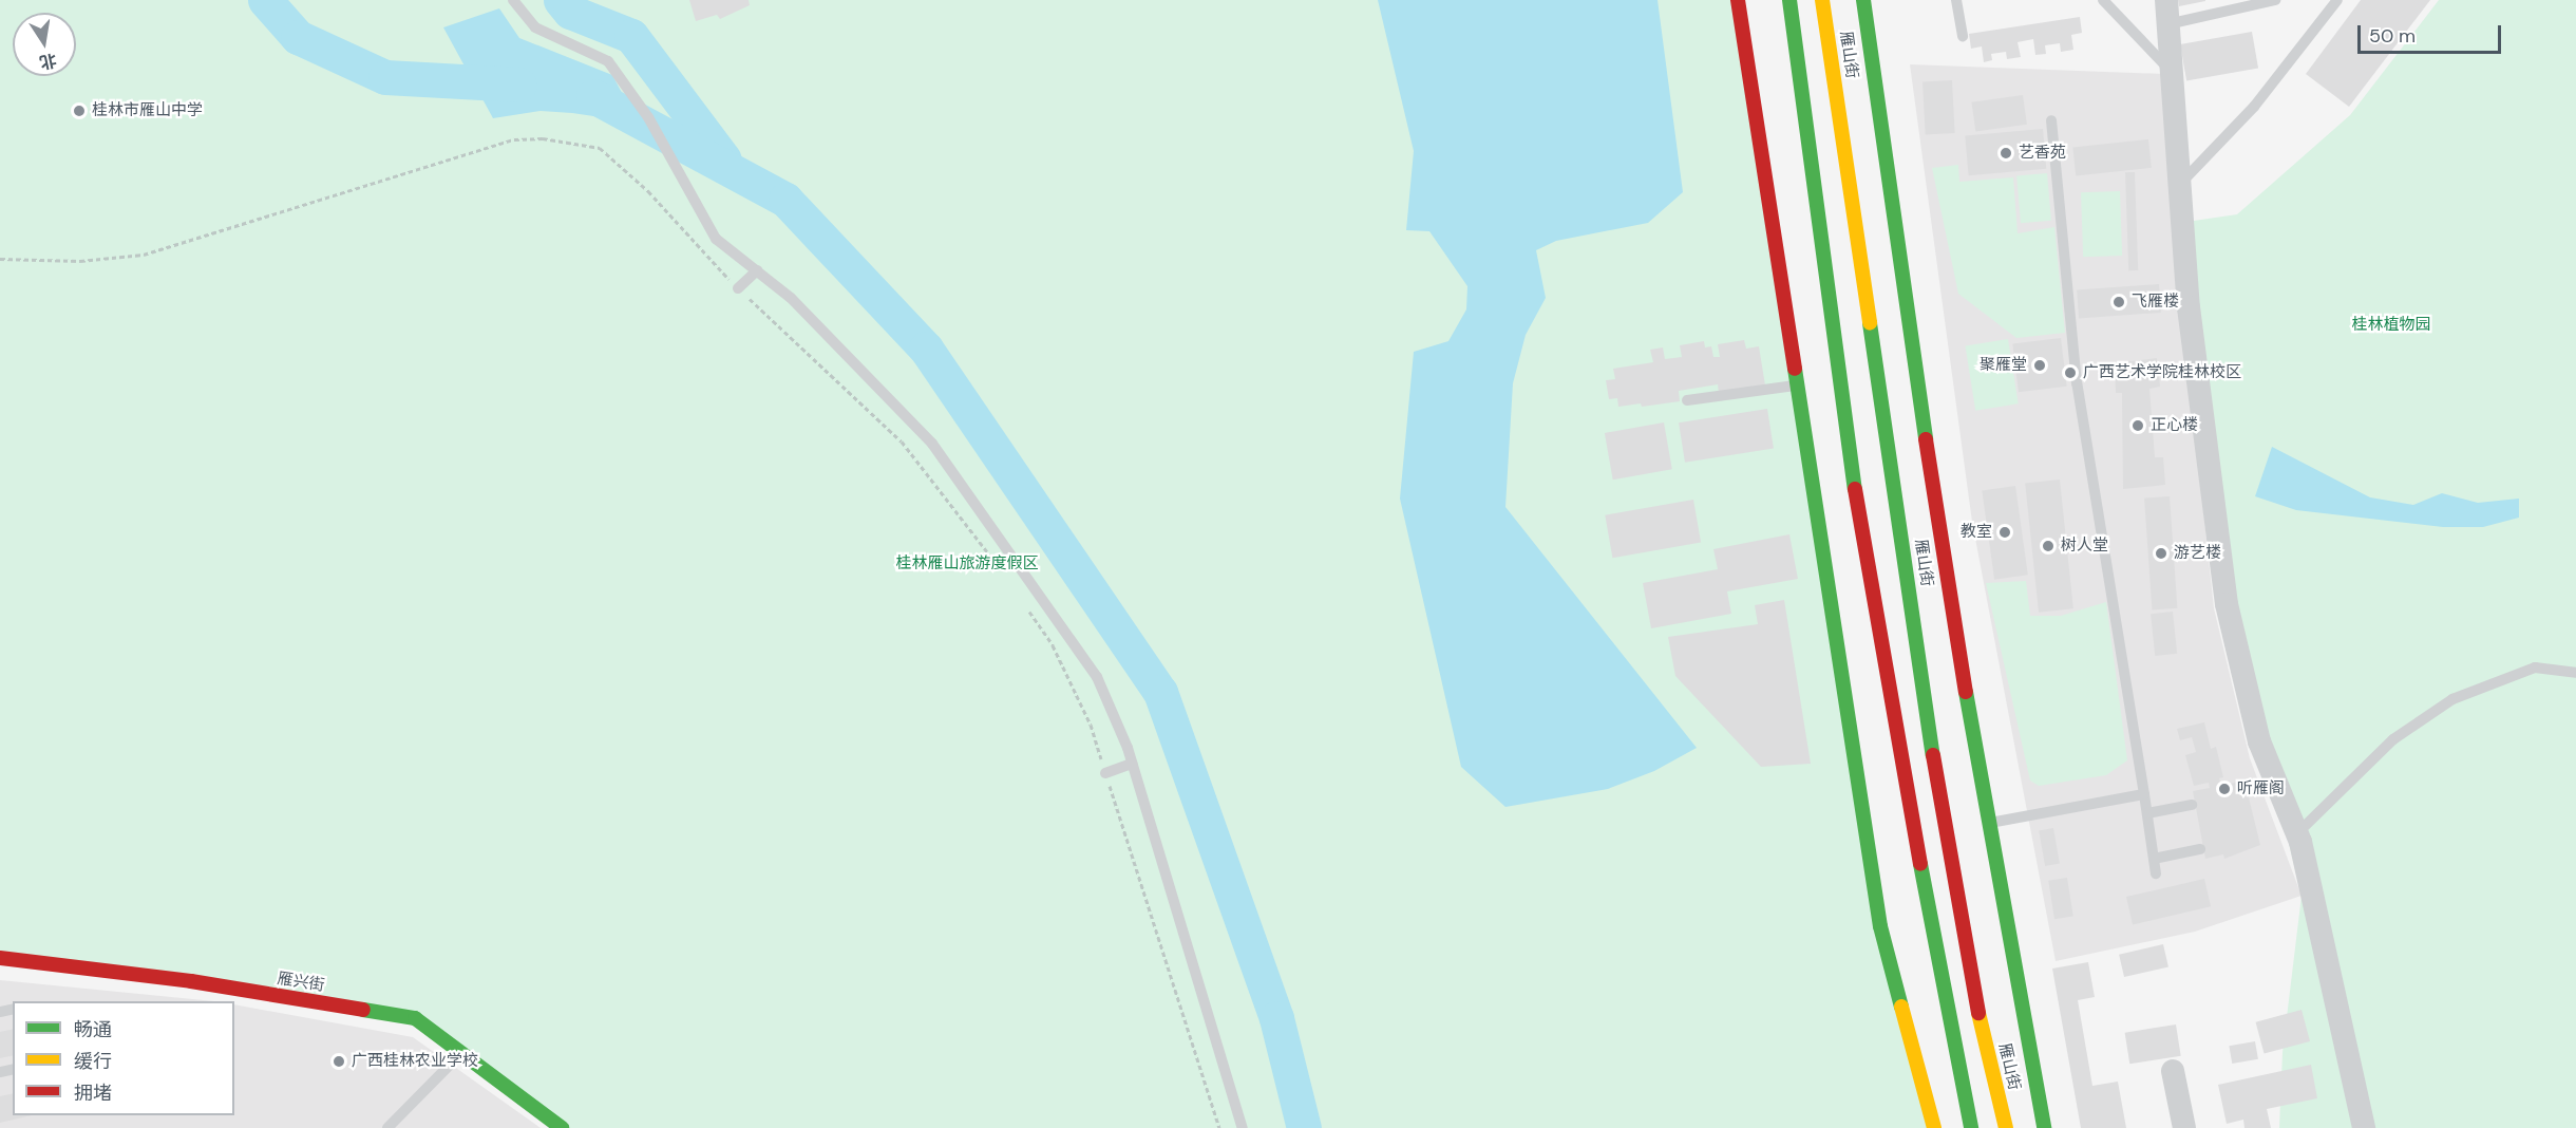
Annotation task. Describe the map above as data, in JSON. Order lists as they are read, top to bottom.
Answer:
{
  "streets": {
    "main road": ["雁山街", "雁兴街"]
  },
  "parks": ["桂林植物园", "桂林雁山旅游度假区"],
  "places": [
    "桂林市雁山中学",
    "艺香苑",
    "飞雁楼",
    "聚雁堂",
    "广西艺术学院桂林校区",
    "正心楼",
    "教室",
    "树人堂",
    "游艺楼",
    "听雁阁",
    "广西桂林农业学校"
  ],
  "legend": ["畅通", "缓行", "拥堵"],
  "scale_bar": "50 m",
  "north": "bottom"
}
